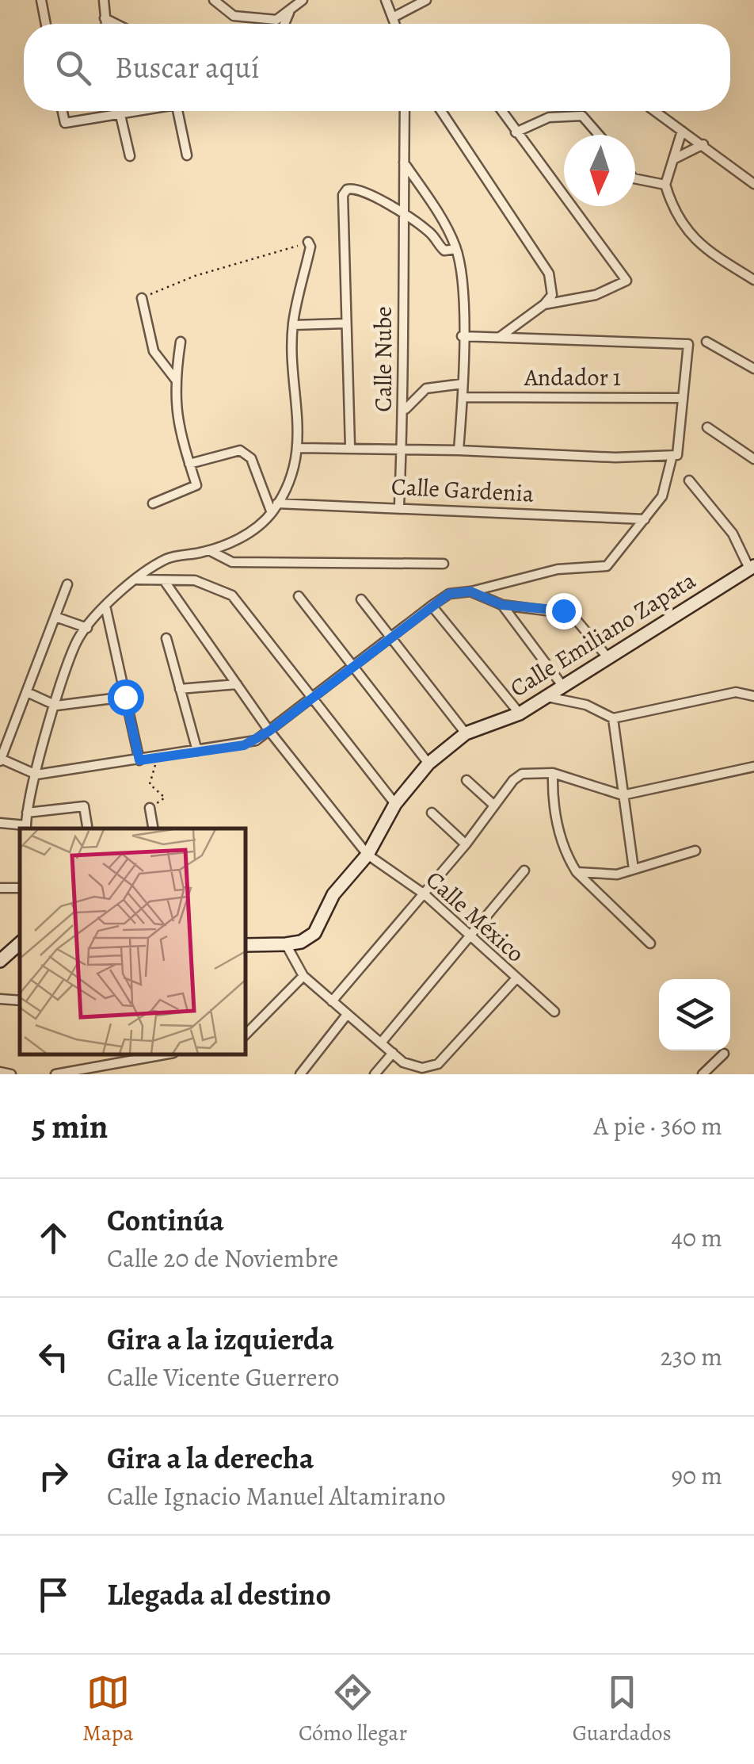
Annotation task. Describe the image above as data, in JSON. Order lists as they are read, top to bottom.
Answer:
{
  "streets": {
    "street": [
      "Calle Nube",
      "Andador 1",
      "Calle Gardenia",
      "Calle Emiliano Zapata",
      "Calle México"
    ]
  },
  "crossings": [
    ["Calle Nube", "Calle Gardenia"],
    ["Calle Emiliano Zapata", "Calle México"]
  ],
  "north": "bottom",
  "page": {
    "search": "Buscar aquí",
    "heading": ["5 min", "A pie · 360 m"],
    "list": [
      ["Continúa", "Calle 20 de Noviembre", "40 m"],
      ["Gira a la izquierda", "Calle Vicente Guerrero", "230 m"],
      ["Gira a la derecha", "Calle Ignacio Manuel Altamirano", "90 m"],
      "Llegada al destino"
    ],
    "nav": ["Mapa", "Cómo llegar", "Guardados"]
  }
}
